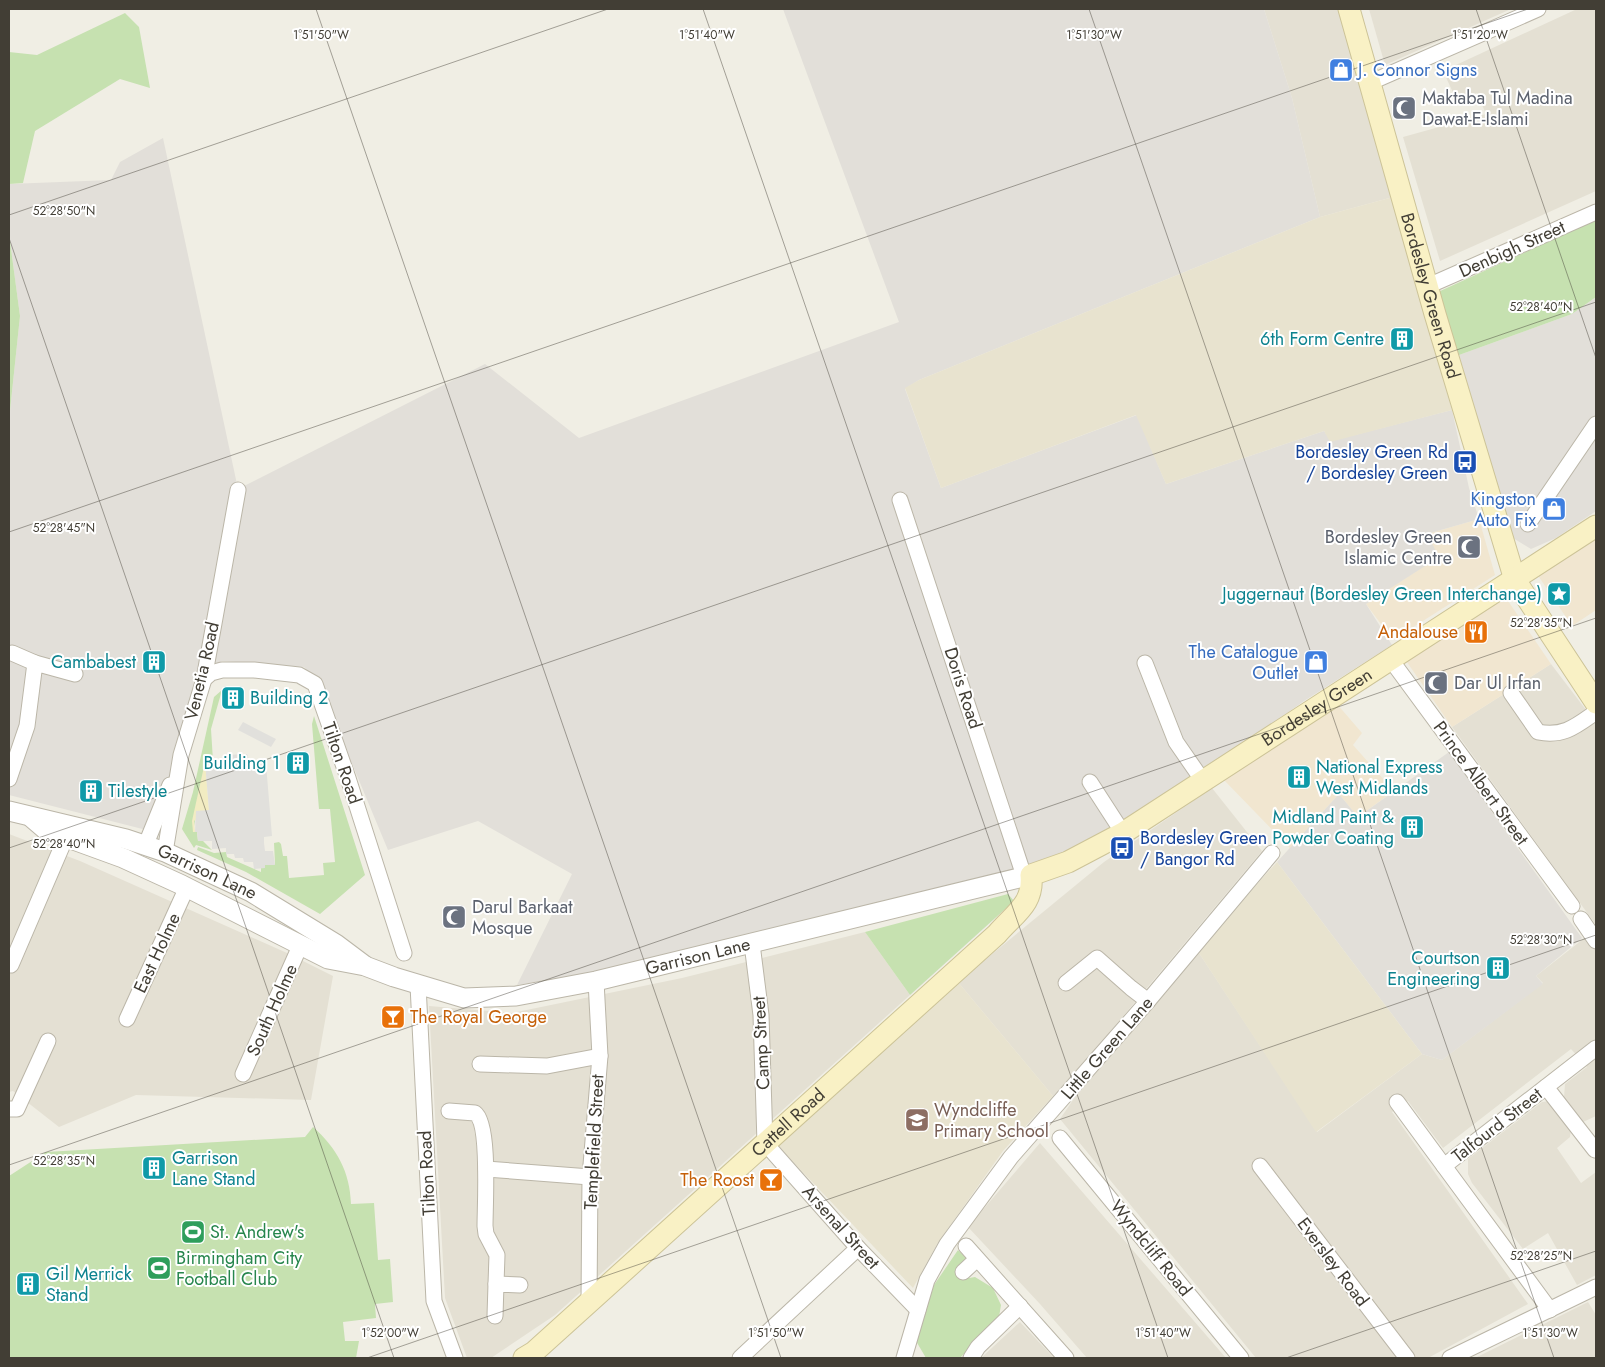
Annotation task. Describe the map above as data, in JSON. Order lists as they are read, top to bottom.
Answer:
{
  "streets": {
    "main road": ["Bordesley Green Road", "Bordesley Green", "Cattell Road"],
    "street": [
      "Denbigh Street",
      "Venetia Road",
      "Doris Road",
      "Tilton Road",
      "Prince Albert Street",
      "Garrison Lane",
      "East Holme",
      "South Holme",
      "Camp Street",
      "Little Green Lane",
      "Talfourd Street",
      "Templefield Street",
      "Arsenal Street",
      "Wyndcliff Road",
      "Eversley Road"
    ]
  },
  "crossings": [
    ["Denbigh Street", "Bordesley Green Road"],
    ["Bordesley Green Road", "Bordesley Green"],
    ["Venetia Road", "Tilton Road"],
    ["Venetia Road", "Garrison Lane"],
    ["Doris Road", "Bordesley Green"],
    ["Doris Road", "Garrison Lane"],
    ["Doris Road", "Cattell Road"],
    ["Bordesley Green", "Prince Albert Street"],
    ["Bordesley Green", "Garrison Lane"],
    ["Bordesley Green", "Cattell Road"],
    ["Tilton Road", "Garrison Lane"],
    ["Garrison Lane", "East Holme"],
    ["Garrison Lane", "South Holme"],
    ["Garrison Lane", "Camp Street"],
    ["Garrison Lane", "Cattell Road"],
    ["Garrison Lane", "Templefield Street"],
    ["Camp Street", "Cattell Road"],
    ["Camp Street", "Arsenal Street"],
    ["Little Green Lane", "Arsenal Street"],
    ["Cattell Road", "Templefield Street"],
    ["Cattell Road", "Arsenal Street"]
  ],
  "places": {
    "shop": ["J. Connor Signs", "Kingston Auto Fix", "The Catalogue Outlet"],
    "mosque": [
      "Maktaba Tul Madina Dawat-E-Islami",
      "Bordesley Green Islamic Centre",
      "Dar Ul Irfan",
      "Darul Barkaat Mosque"
    ],
    "building": [
      "6th Form Centre",
      "Cambabest",
      "Building 2",
      "Building 1",
      "National Express West Midlands",
      "Tilestyle",
      "Midland Paint & Powder Coating",
      "Courtson Engineering",
      "Garrison Lane Stand",
      "Gil Merrick Stand"
    ],
    "bus stop": ["Bordesley Green Rd / Bordesley Green", "Bordesley Green / Bangor Rd"],
    "place": ["Juggernaut (Bordesley Green Interchange)"],
    "restaurant": ["Andalouse"],
    "bar": ["The Royal George", "The Roost"],
    "school or university": ["Wyndcliffe Primary School"],
    "sports": ["St. Andrew's", "Birmingham City Football Club"]
  },
  "coordinates": [
    "1°51'50\"W",
    "1°51'40\"W",
    "1°51'30\"W",
    "1°51'20\"W",
    "52°28'50\"N",
    "52°28'40\"N",
    "52°28'45\"N",
    "52°28'35\"N",
    "52°28'30\"N",
    "52°28'25\"N",
    "1°52'00\"W"
  ]
}
